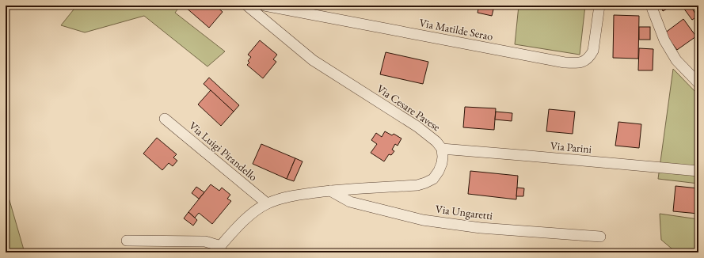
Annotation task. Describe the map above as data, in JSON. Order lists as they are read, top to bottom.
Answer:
{
  "streets": {
    "street": [
      "Via Matilde Serao",
      "Via Cesare Pavese",
      "Via Parini",
      "Via Luigi Pirandello",
      "Via Ungaretti"
    ]
  },
  "crossings": [
    ["Via Cesare Pavese", "Via Parini"],
    ["Via Cesare Pavese", "Via Luigi Pirandello"],
    ["Via Cesare Pavese", "Via Ungaretti"]
  ]
}
